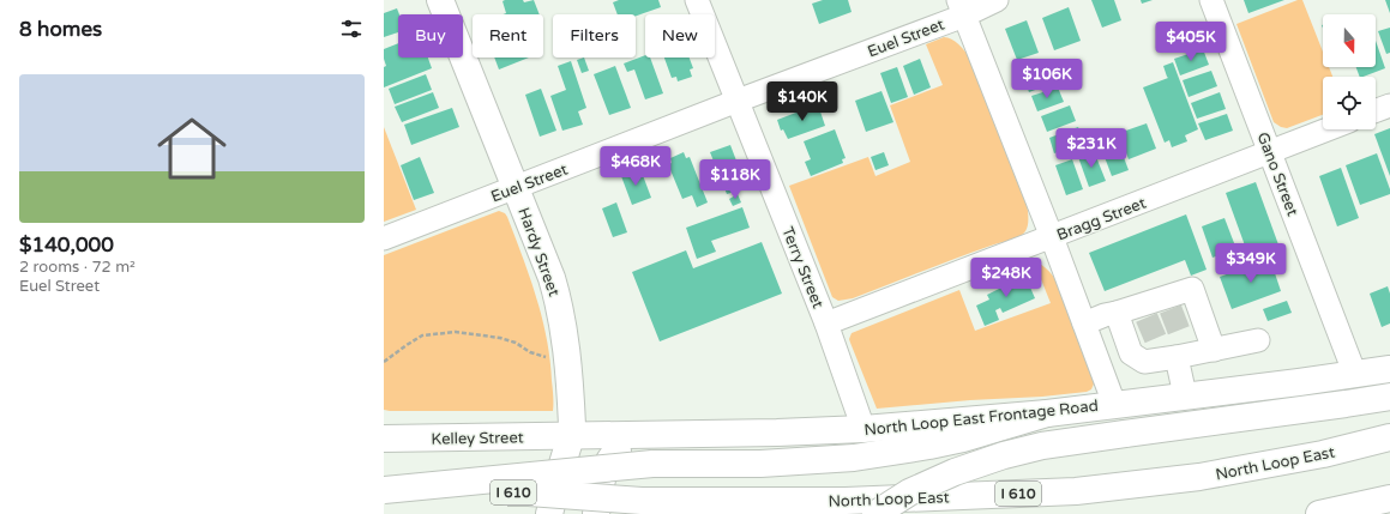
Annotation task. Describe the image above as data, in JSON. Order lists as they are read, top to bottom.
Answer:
{
  "streets": {
    "main road": [
      "Hardy Street",
      "North Loop East Frontage Road",
      "Kelley Street",
      "North Loop East",
      "I 610"
    ],
    "street": [
      "Euel Street",
      "Gano Street",
      "Bragg Street",
      "Terry Street"
    ]
  },
  "crossings": [
    ["Euel Street", "Hardy Street"],
    ["Euel Street", "Terry Street"],
    ["Gano Street", "Bragg Street"],
    ["Gano Street", "North Loop East Frontage Road"],
    ["Bragg Street", "Terry Street"],
    ["Hardy Street", "North Loop East Frontage Road"],
    ["Hardy Street", "Kelley Street"],
    ["Terry Street", "North Loop East Frontage Road"],
    ["North Loop East Frontage Road", "Kelley Street"]
  ],
  "north": "bottom",
  "page": {
    "heading": "8 homes",
    "chip": [
      "Buy",
      "Rent",
      "Filters",
      "New"
    ],
    "price": [
      "$405K",
      "$106K",
      "$140K",
      "$231K",
      "$468K",
      "$118K",
      "$349K",
      "$248K"
    ],
    "list": [
      {
        "name": "$140,000",
        "note": "2 rooms · 72 m² · Euel Street"
      }
    ]
  }
}
